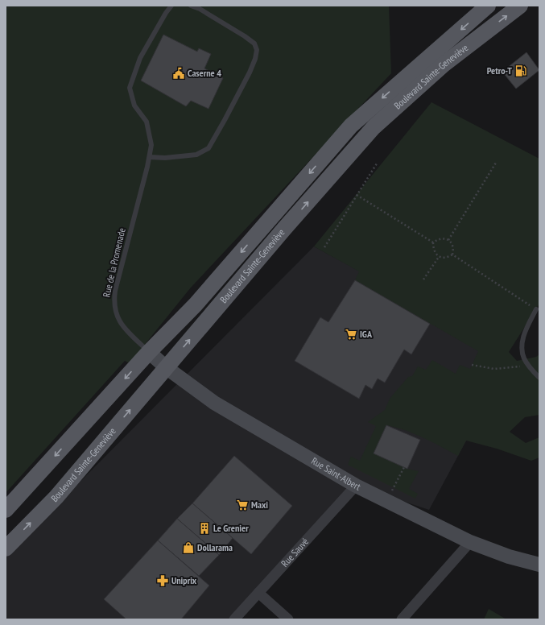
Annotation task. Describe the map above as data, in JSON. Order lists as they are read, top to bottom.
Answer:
{
  "streets": {
    "main road": ["Boulevard Sainte-Geneviève"],
    "street": ["Rue Saint-Albert", "Rue Sauvé"],
    "lane": ["Rue de la Promenade"]
  },
  "crossings": [
    ["Boulevard Sainte-Geneviève", "Rue de la Promenade"],
    ["Boulevard Sainte-Geneviève", "Rue Saint-Albert"],
    ["Rue de la Promenade", "Rue Saint-Albert"],
    ["Rue Saint-Albert", "Rue Sauvé"]
  ],
  "places": {
    "fuel station": ["Petro-T"],
    "public building": ["Caserne 4"],
    "supermarket": ["IGA", "Maxi"],
    "building": ["Le Grenier"],
    "shop": ["Dollarama"],
    "pharmacy": ["Uniprix"]
  }
}
